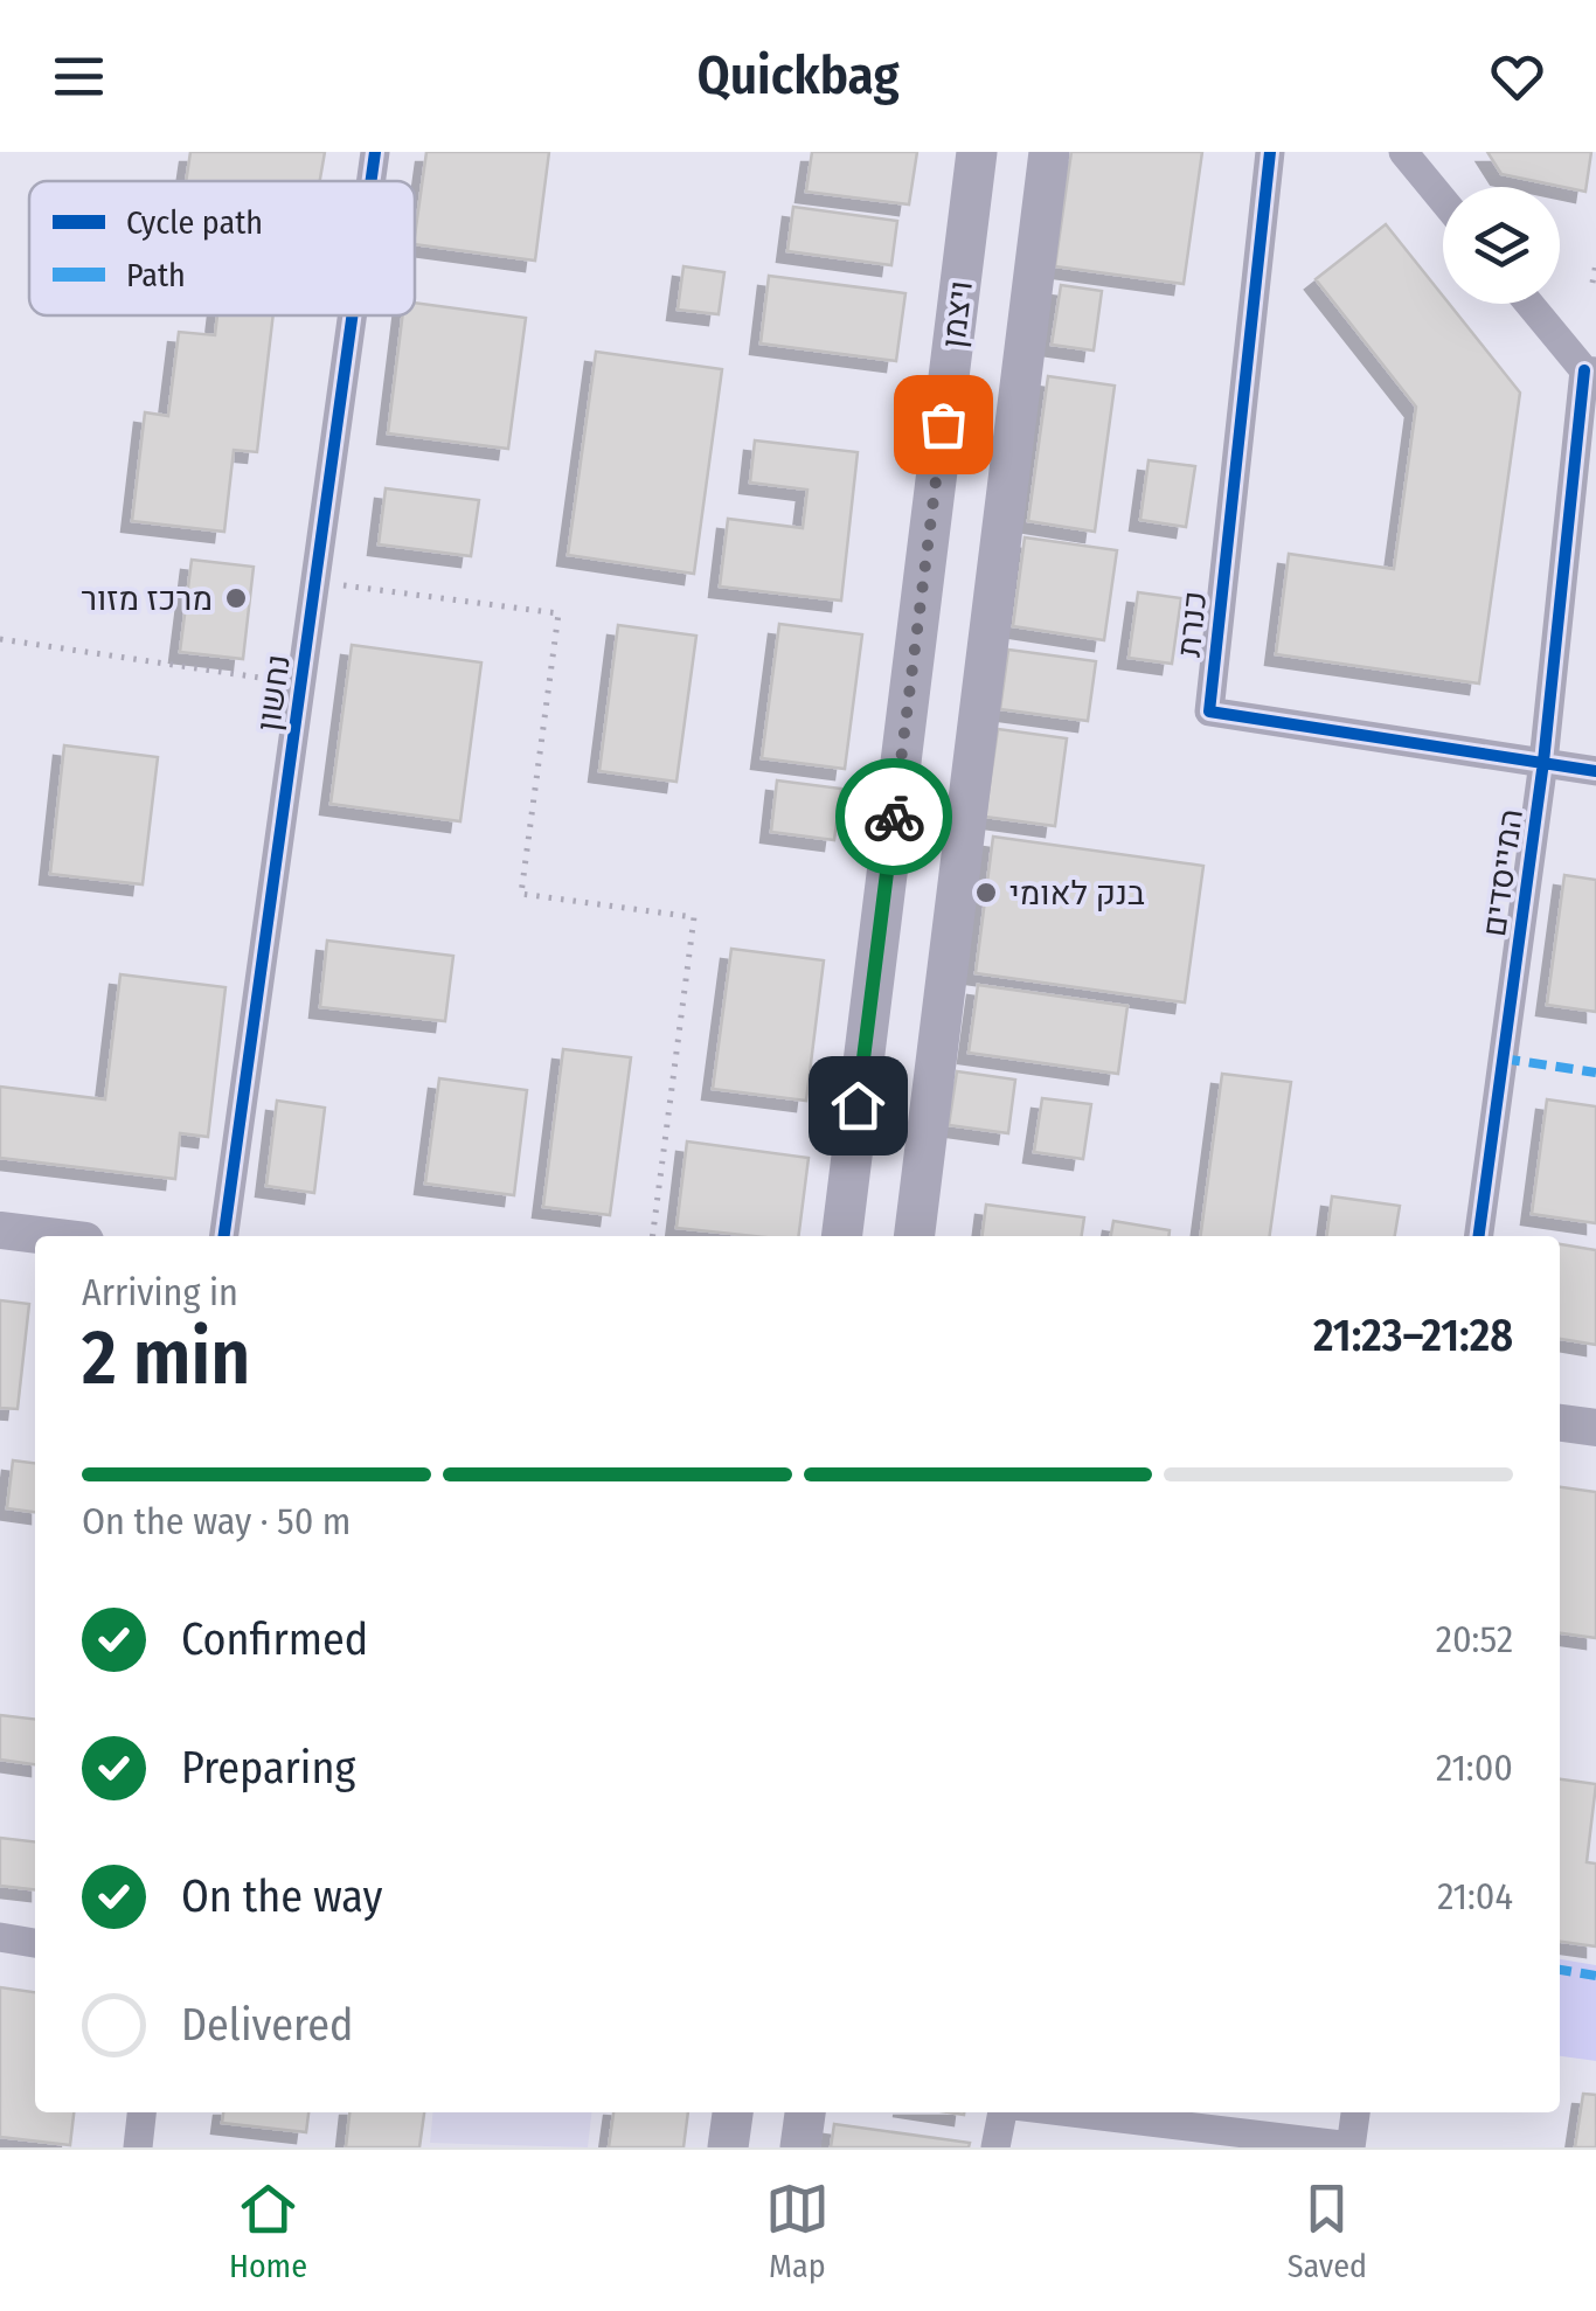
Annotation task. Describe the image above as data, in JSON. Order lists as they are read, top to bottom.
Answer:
{
  "streets": {
    "main road": ["ויצמן"],
    "street": ["כנרת", "נחשון", "המייסדים"]
  },
  "crossings": [
    ["כנרת", "המייסדים"]
  ],
  "places": ["מרכז מזור", "בנק לאומי"],
  "legend": ["Cycle path", "Path"],
  "page": {
    "header": "Quickbag",
    "heading": ["2 min", "Arriving in", "21:23–21:28"],
    "bar": "On the way · 50 m",
    "list": [
      ["Confirmed", "20:52"],
      ["Preparing", "21:00"],
      ["On the way", "21:04"],
      "Delivered"
    ],
    "tabs": ["Home", "Map", "Saved"]
  }
}
